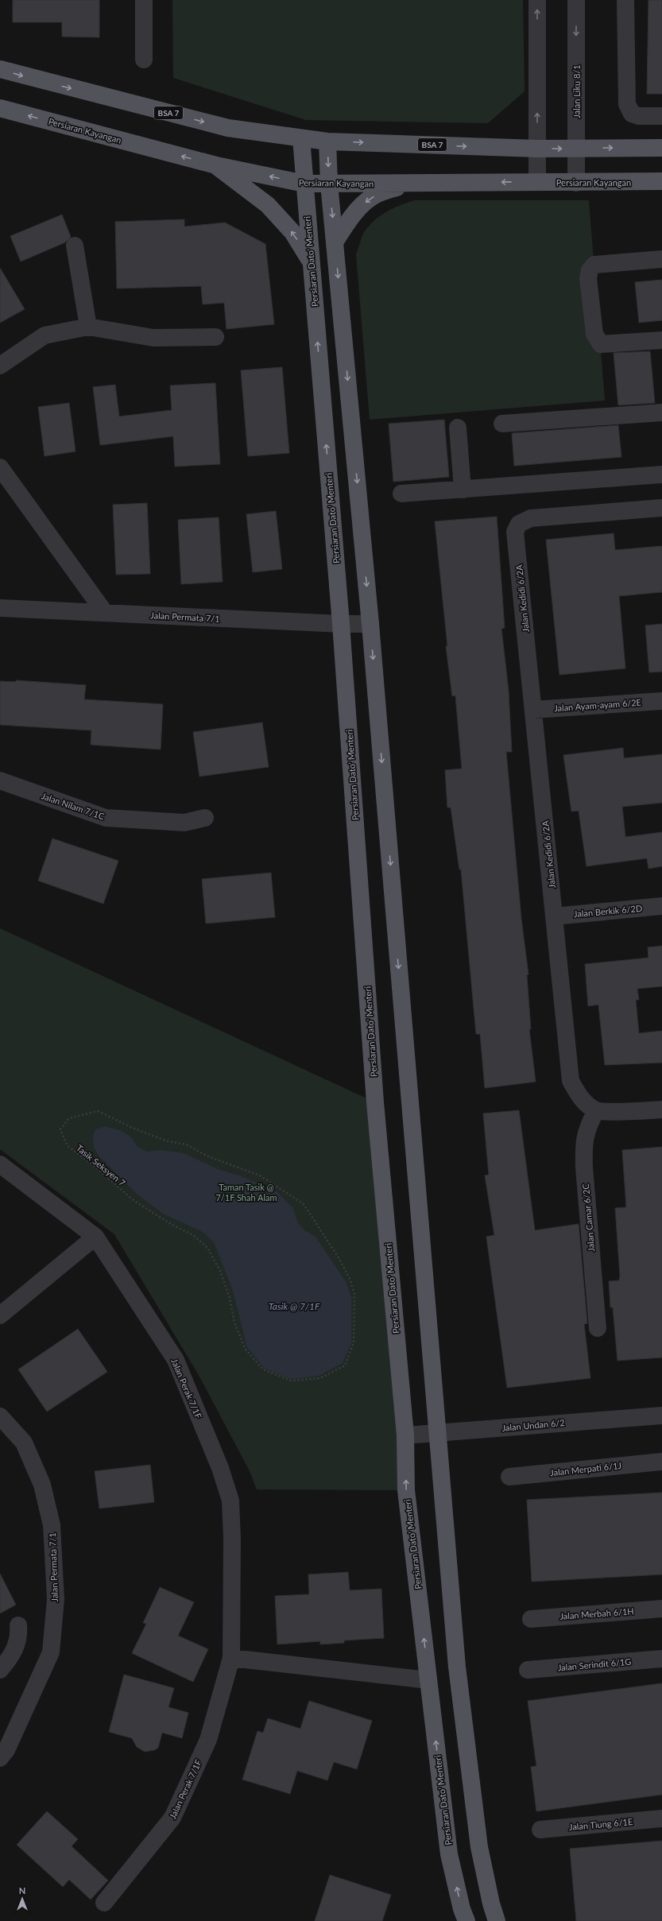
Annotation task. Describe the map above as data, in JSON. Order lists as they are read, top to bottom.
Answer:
{
  "streets": {
    "main road": ["BSA 7", "Persiaran Kayangan", "Persiaran Dato' Menteri"],
    "street": [
      "Jalan Liku 8/1",
      "Jalan Kedidi 6/2A",
      "Jalan Permata 7/1",
      "Jalan Ayam-ayam 6/2E",
      "Jalan Nilam 7/1C",
      "Jalan Berkik 6/2D",
      "Jalan Camar 6/2C",
      "Jalan Perak 7/1F",
      "Jalan Undan 6/2",
      "Jalan Merpati 6/1J",
      "Jalan Merbah 6/1H",
      "Jalan Serindit 6/1G",
      "Jalan Tiung 6/1E"
    ],
    "path": ["Tasik Seksyen 7"]
  },
  "crossings": [
    ["Jalan Liku 8/1", "BSA 7"],
    ["Jalan Liku 8/1", "Persiaran Kayangan"],
    ["BSA 7", "Persiaran Dato' Menteri"],
    ["Persiaran Kayangan", "Persiaran Dato' Menteri"],
    ["Persiaran Dato' Menteri", "Jalan Permata 7/1"],
    ["Persiaran Dato' Menteri", "Jalan Undan 6/2"],
    ["Jalan Kedidi 6/2A", "Jalan Ayam-ayam 6/2E"],
    ["Jalan Kedidi 6/2A", "Jalan Berkik 6/2D"],
    ["Jalan Kedidi 6/2A", "Jalan Camar 6/2C"]
  ],
  "water": ["Tasik @ 7/1F"],
  "parks": ["Taman Tasik @ 7/1F Shah Alam"],
  "north": "top"
}
